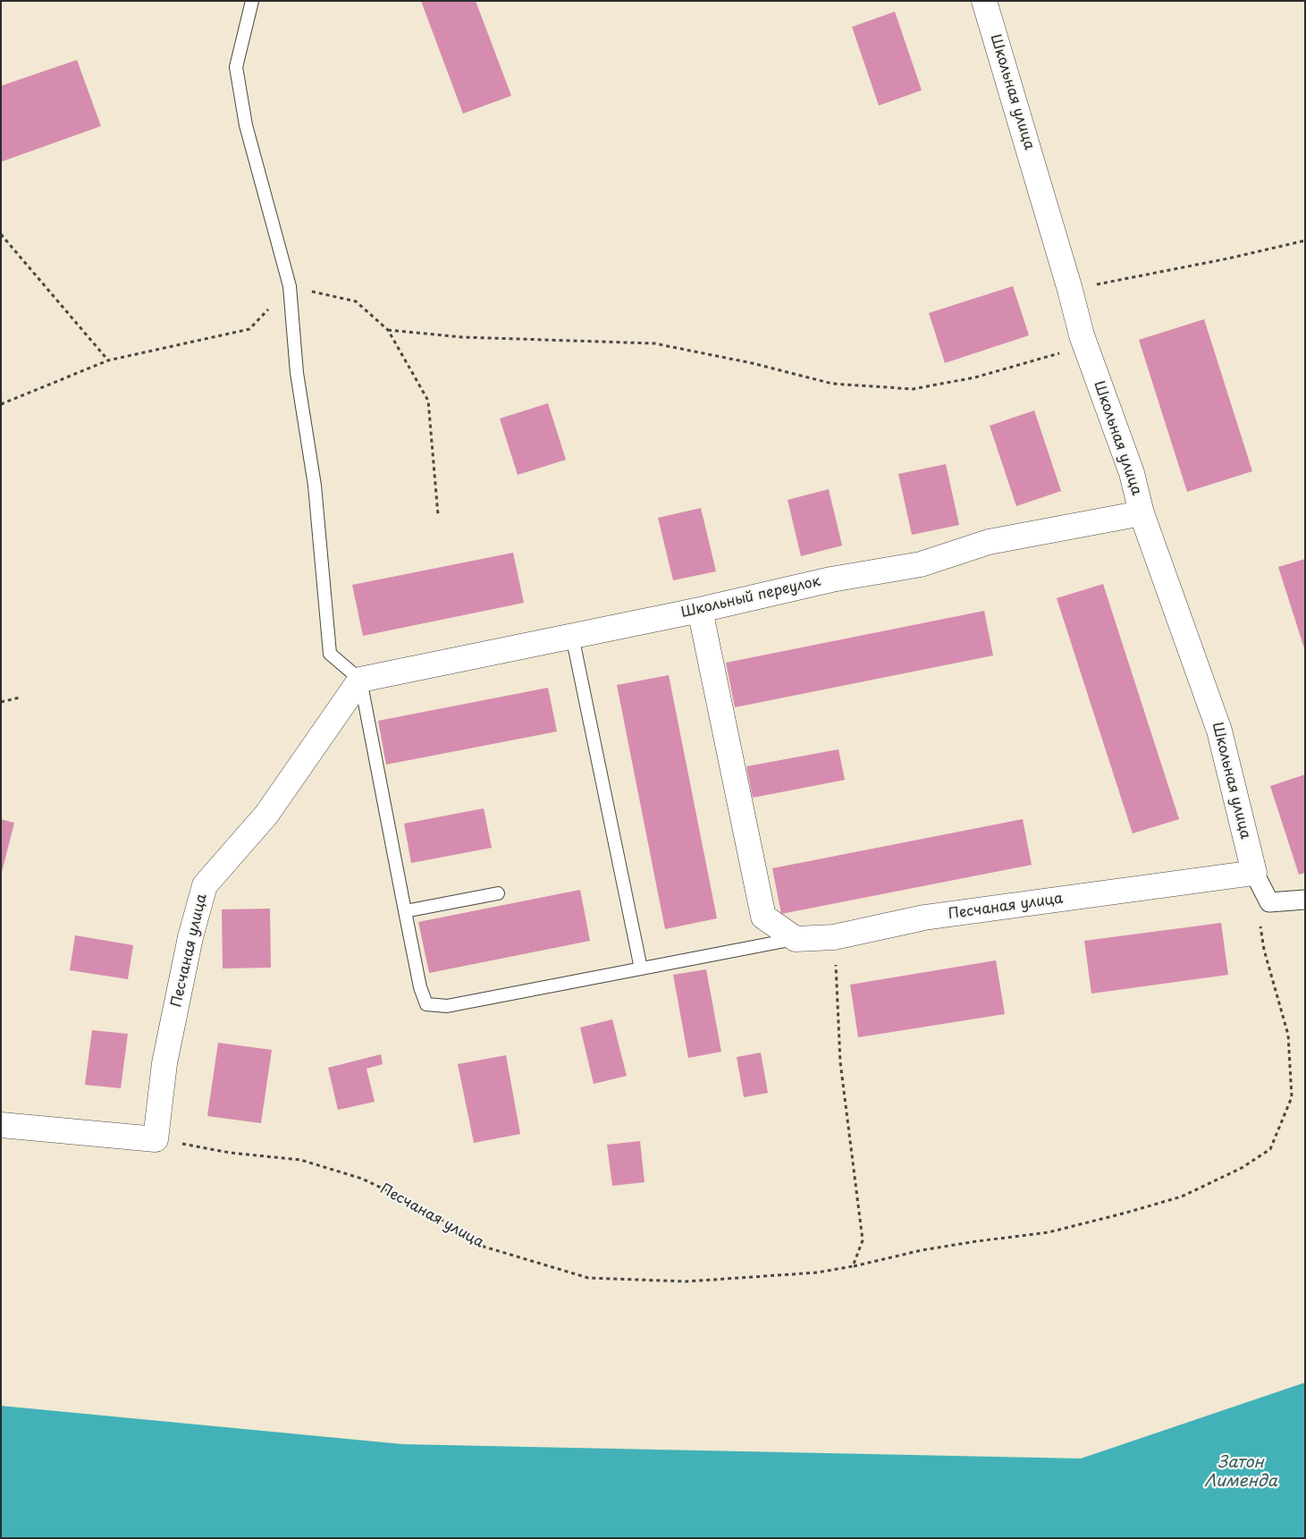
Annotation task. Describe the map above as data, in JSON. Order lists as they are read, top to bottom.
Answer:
{
  "streets": {
    "street": ["Школьная улица", "Школьный переулок", "Песчаная улица"]
  },
  "crossings": [
    ["Школьная улица", "Школьный переулок"],
    ["Школьная улица", "Песчаная улица"],
    ["Школьный переулок", "Песчаная улица"]
  ],
  "water": ["Затон Лименда"]
}
